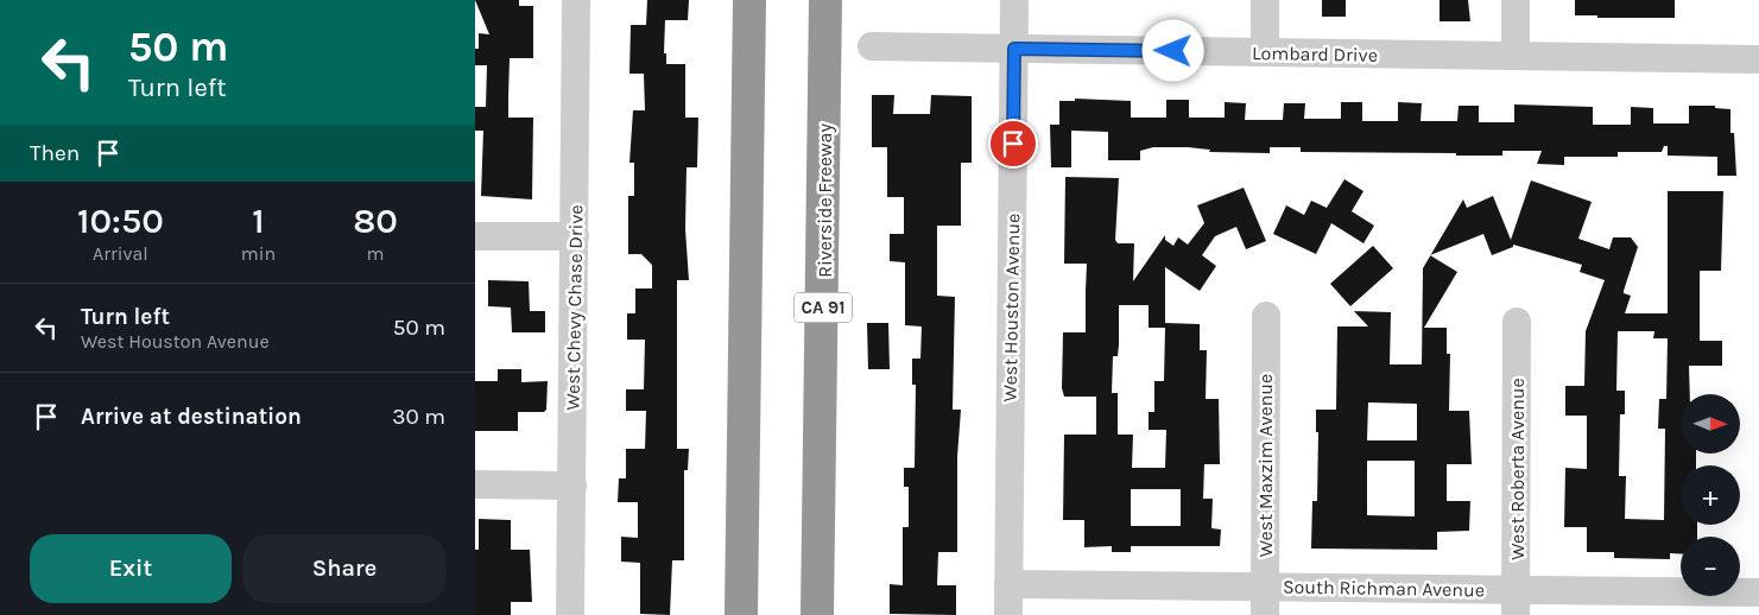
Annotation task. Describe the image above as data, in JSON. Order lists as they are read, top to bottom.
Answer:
{
  "streets": {
    "highway": ["Riverside Freeway", "CA 91"],
    "street": [
      "Lombard Drive",
      "West Chevy Chase Drive",
      "West Houston Avenue",
      "West Maxzim Avenue",
      "West Roberta Avenue",
      "South Richman Avenue"
    ]
  },
  "crossings": [
    ["Lombard Drive", "West Houston Avenue"],
    ["West Houston Avenue", "South Richman Avenue"],
    ["West Maxzim Avenue", "South Richman Avenue"],
    ["West Roberta Avenue", "South Richman Avenue"]
  ],
  "north": "right",
  "page": {
    "turn": ["50 m", "Turn left"],
    "then": "Then",
    "eta": [
      "10:50",
      "Arrival",
      "1",
      "min",
      "80",
      "m"
    ],
    "list": [
      {
        "name": "Turn left",
        "note": "West Houston Avenue",
        "value": "50 m"
      },
      {
        "name": "Arrive at destination",
        "value": "30 m"
      }
    ],
    "map_buttons": ["+", "−"],
    "buttons": ["Exit", "Share"]
  }
}
